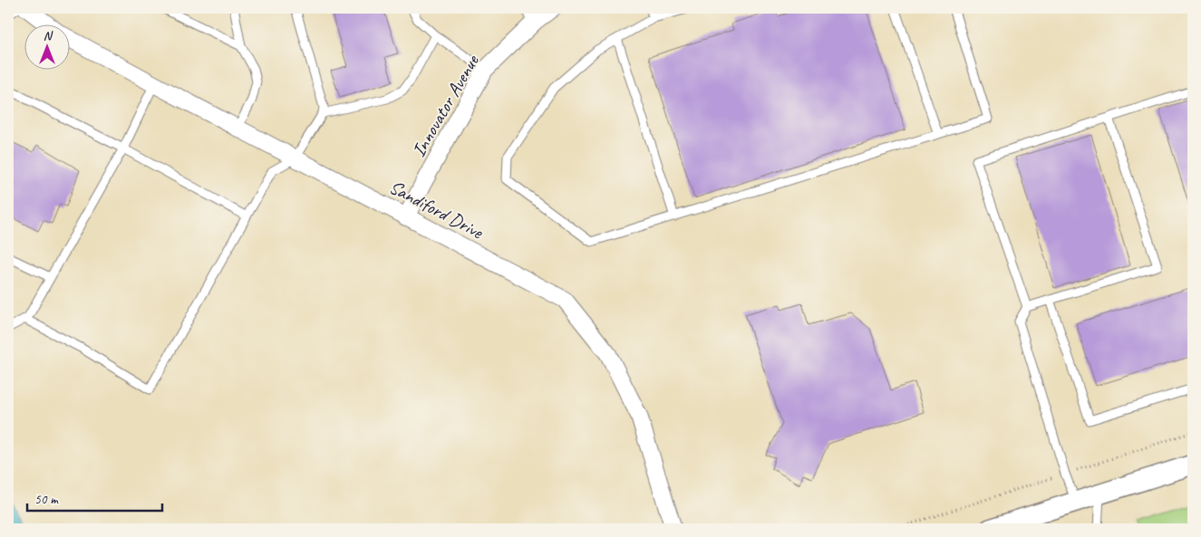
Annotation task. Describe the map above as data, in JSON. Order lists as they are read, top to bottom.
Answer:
{
  "streets": {
    "street": ["Innovator Avenue", "Sandiford Drive"]
  },
  "crossings": [
    ["Innovator Avenue", "Sandiford Drive"]
  ],
  "scale_bar": "50 m",
  "north": "top"
}
